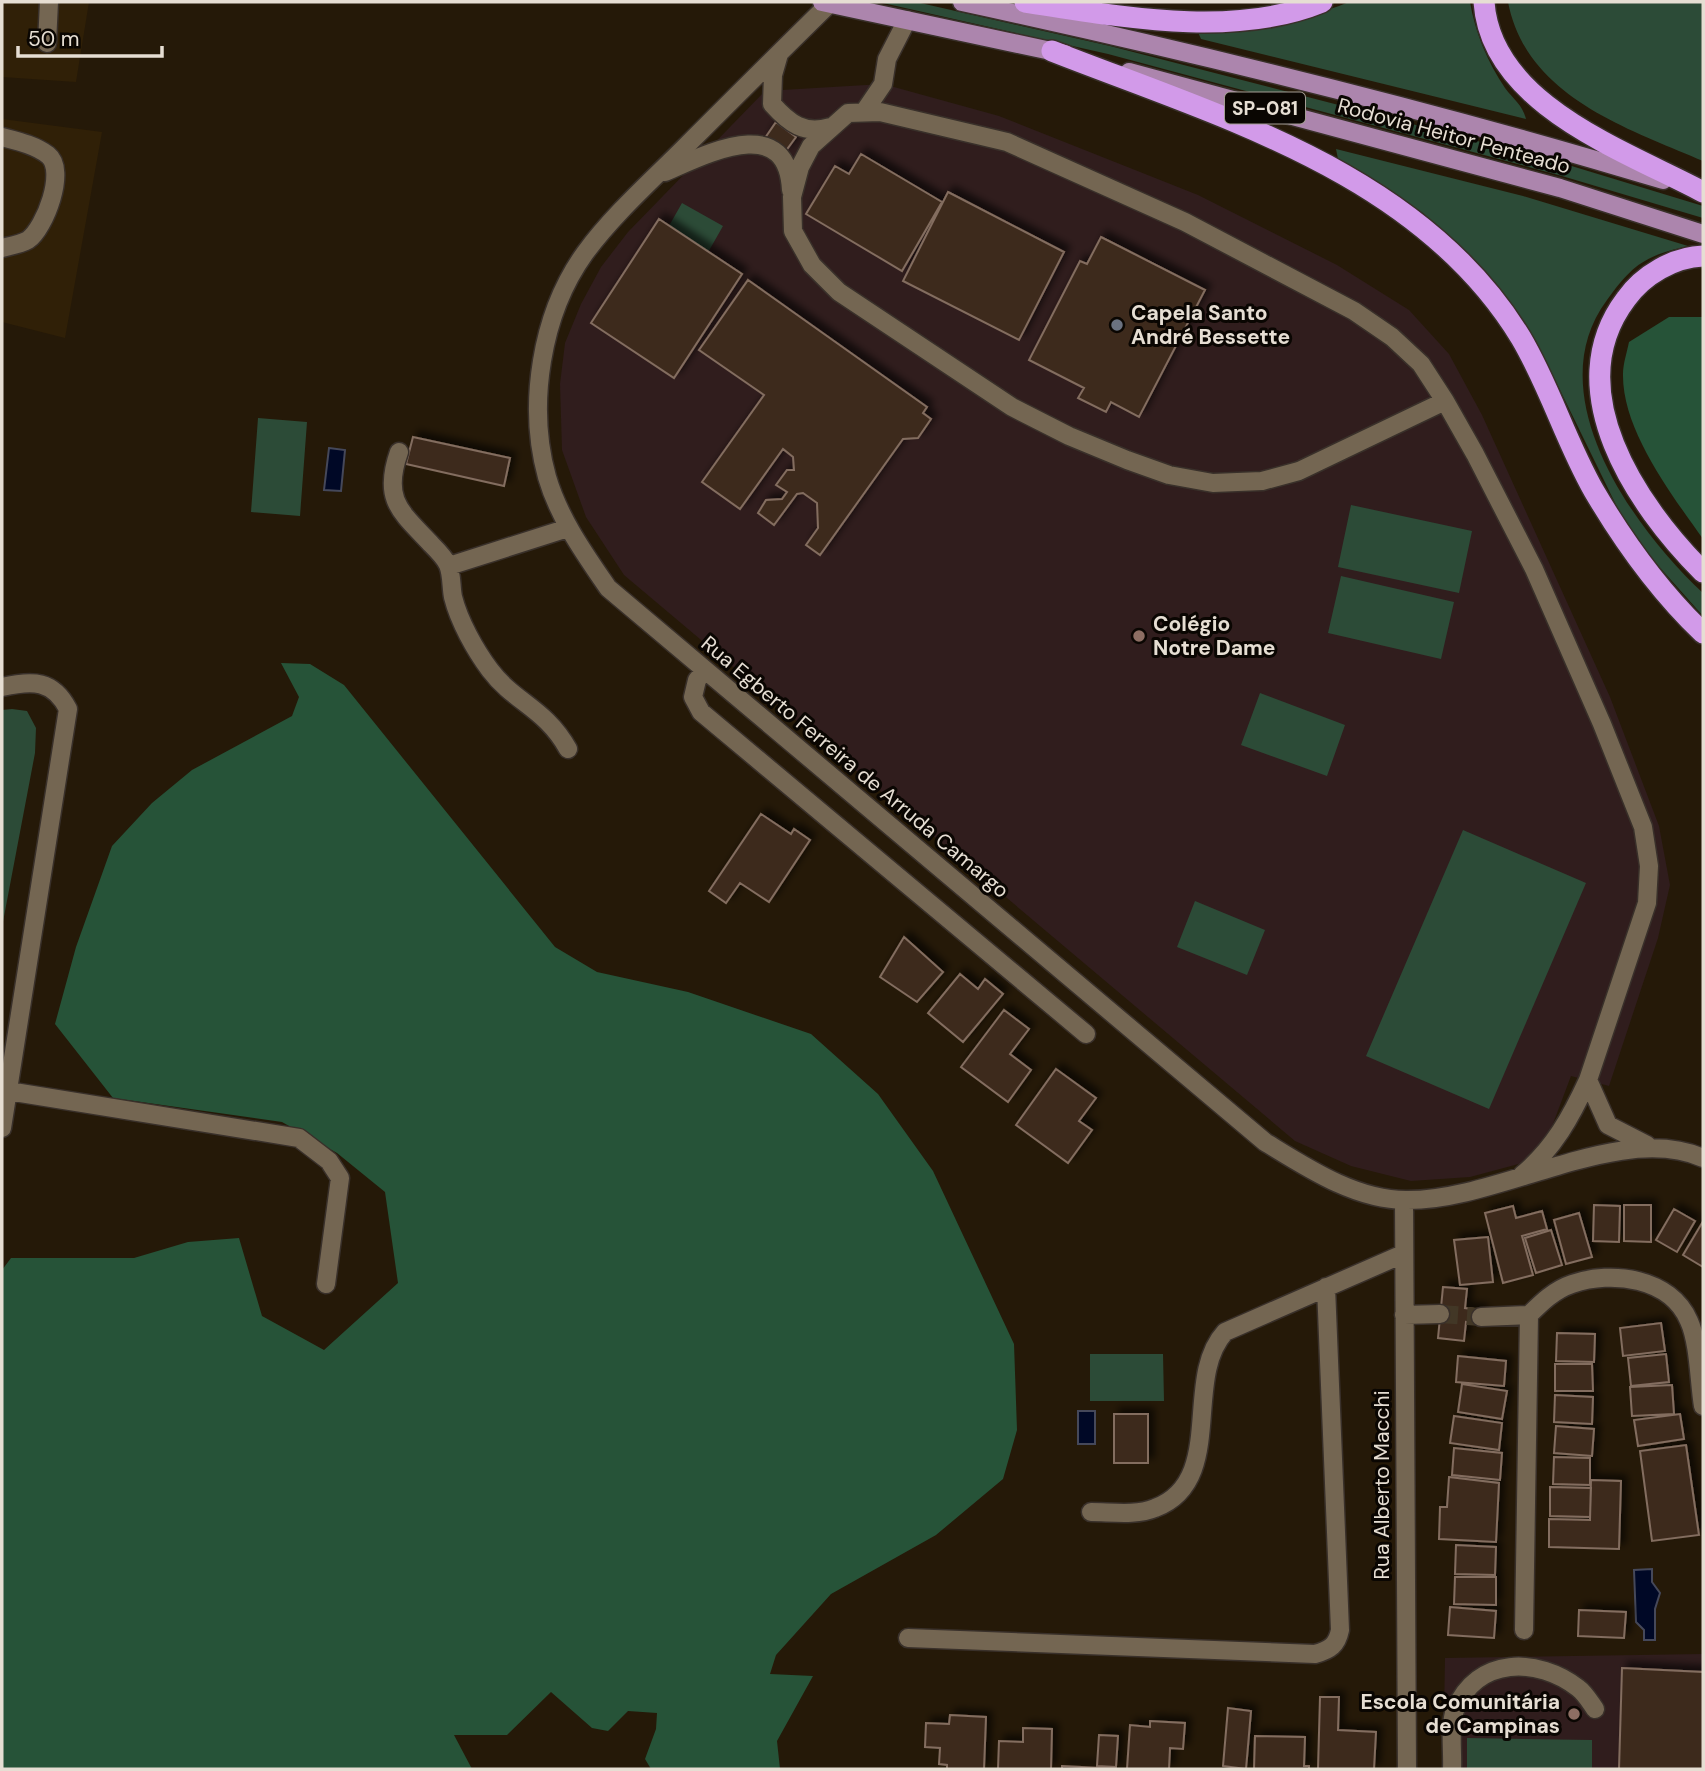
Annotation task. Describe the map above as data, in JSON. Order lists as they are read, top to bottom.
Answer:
{
  "streets": {
    "main road": ["SP-081", "Rodovia Heitor Penteado"],
    "street": ["Rua Egberto Ferreira de Arruda Camargo", "Rua Alberto Macchi"]
  },
  "crossings": [
    ["Rodovia Heitor Penteado", "Rua Egberto Ferreira de Arruda Camargo"],
    ["Rua Egberto Ferreira de Arruda Camargo", "Rua Alberto Macchi"]
  ],
  "places": ["Capela Santo André Bessette", "Colégio Notre Dame", "Escola Comunitária de Campinas"],
  "scale_bar": "50 m"
}
